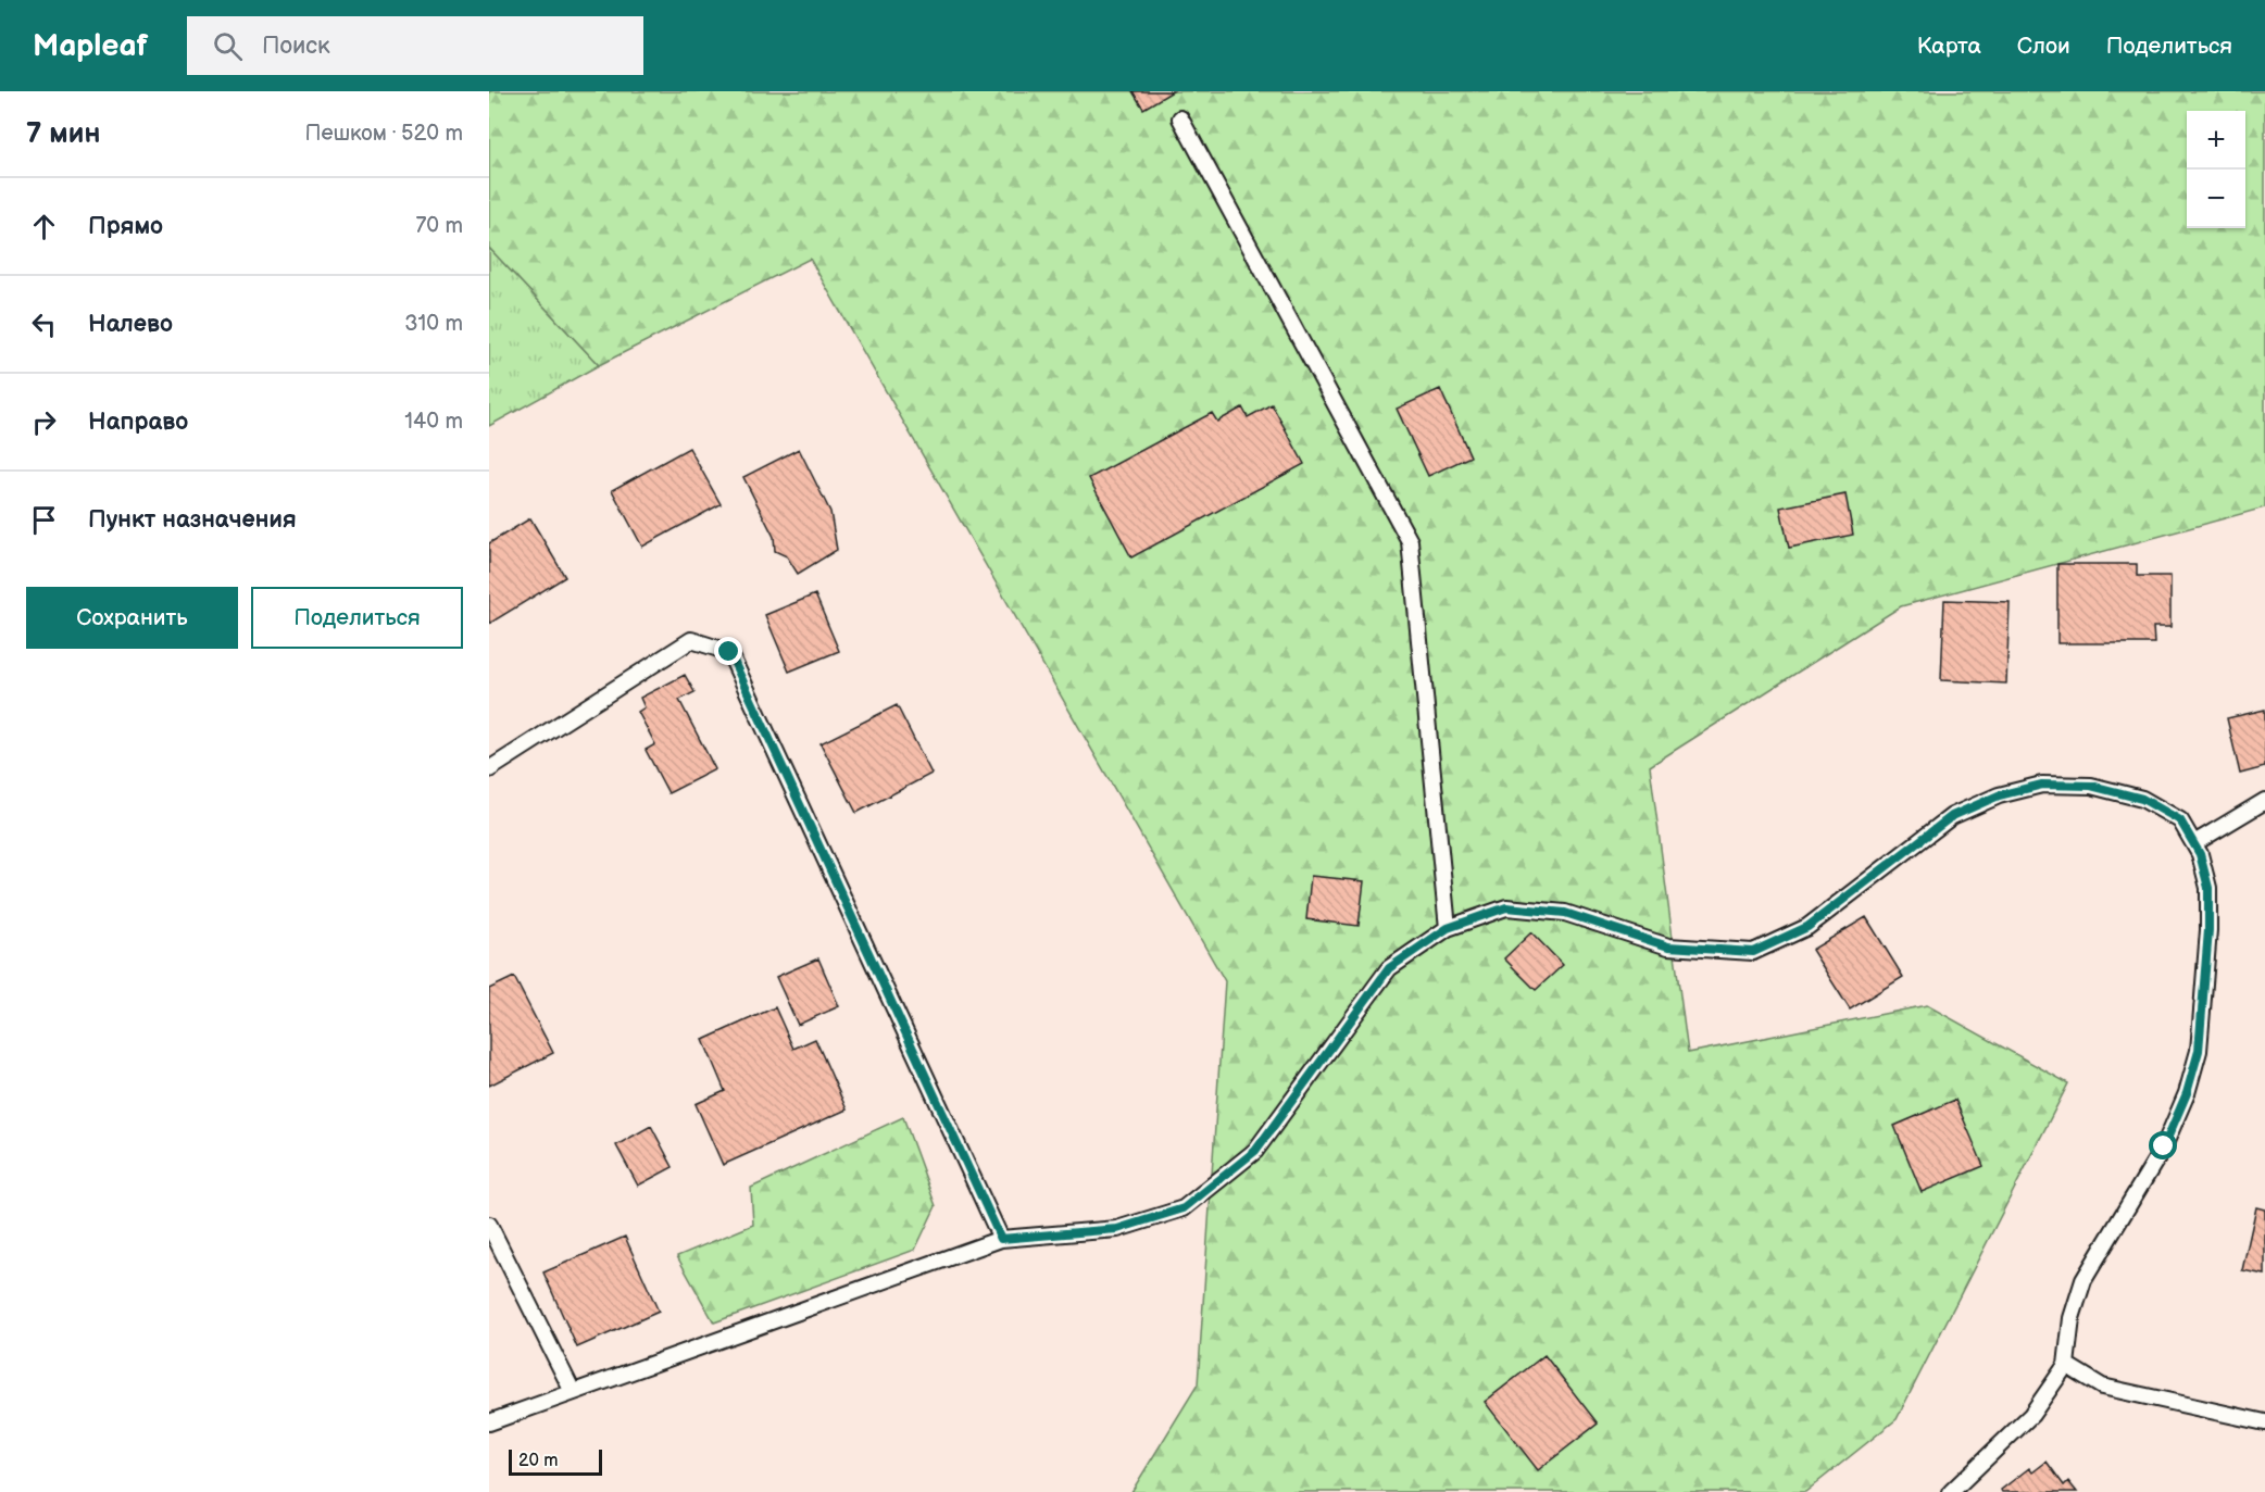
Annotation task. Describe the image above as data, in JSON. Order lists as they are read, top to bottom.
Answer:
{
  "scale_bar": "20 m",
  "page": {
    "header": "Mapleaf",
    "search": "Поиск",
    "nav": ["Карта", "Слои", "Поделиться"],
    "heading": ["7 мин", "Пешком · 520 m"],
    "map_buttons": ["+", "−"],
    "list": [
      ["Прямо", "70 m"],
      ["Налево", "310 m"],
      ["Направо", "140 m"],
      "Пункт назначения"
    ],
    "buttons": ["Сохранить", "Поделиться"],
    "scale": "20 m"
  }
}
